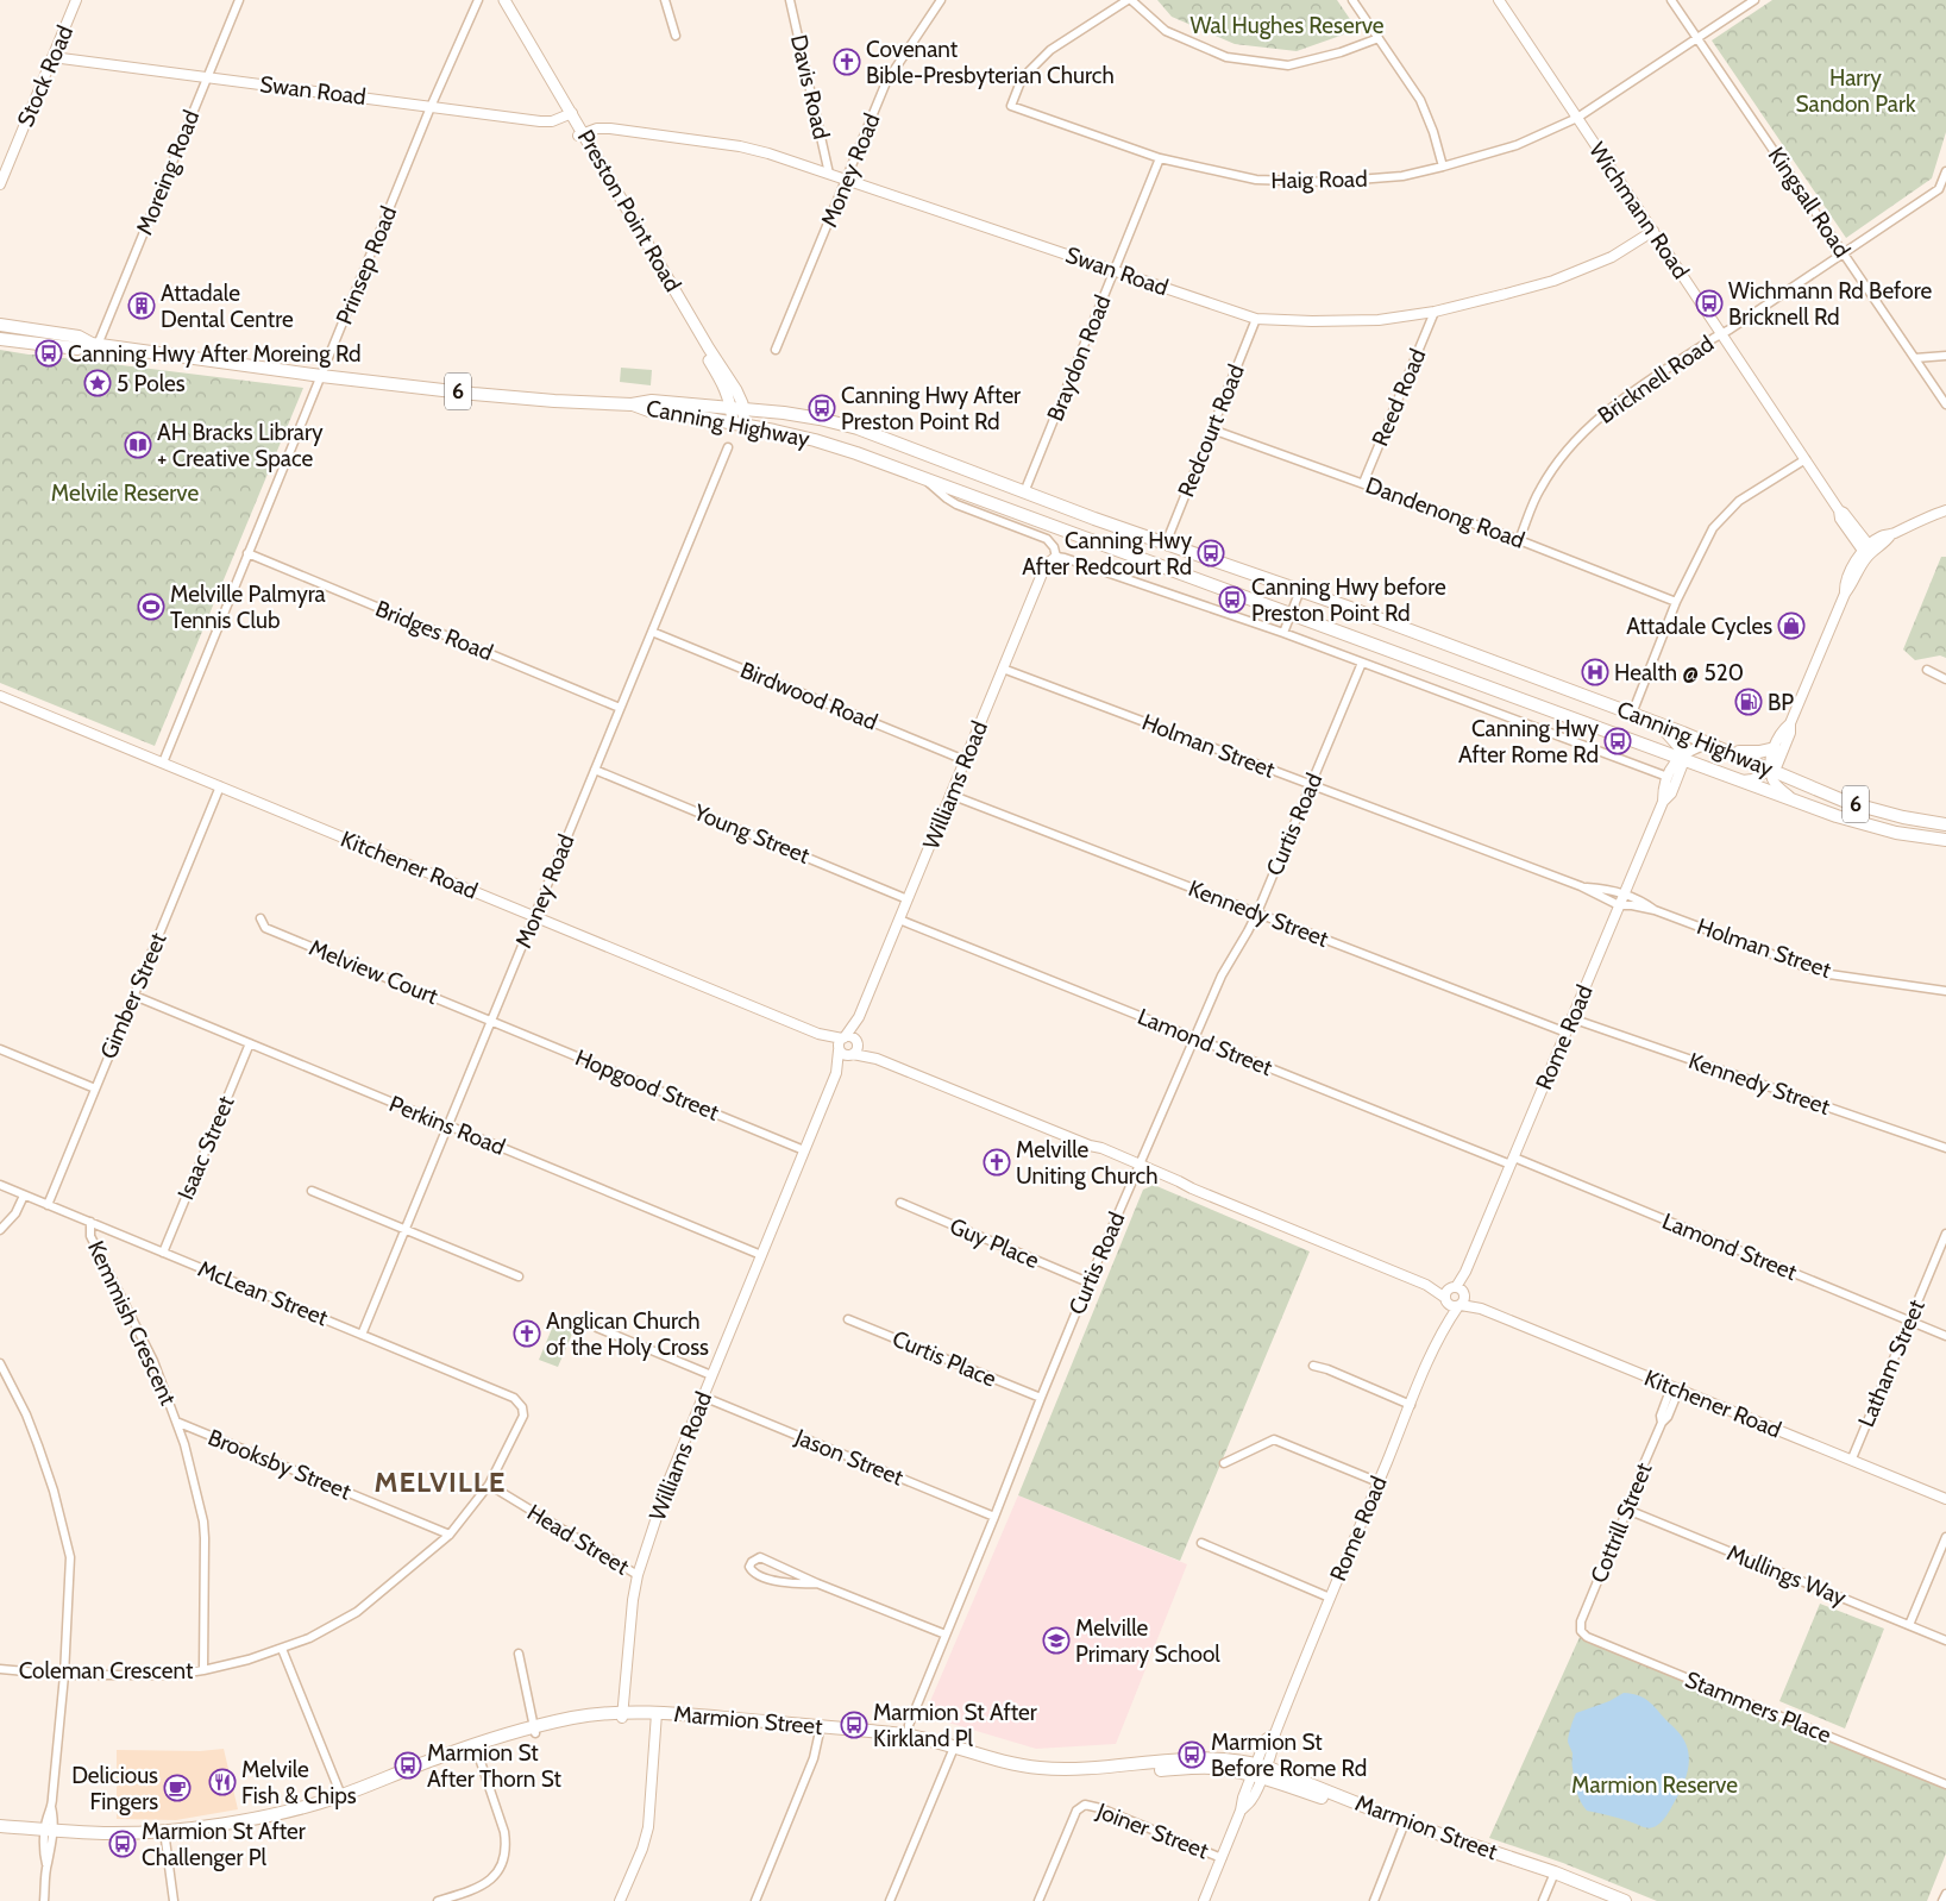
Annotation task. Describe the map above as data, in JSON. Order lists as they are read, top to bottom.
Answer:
{
  "streets": {
    "main road": [
      "Preston Point Road",
      "6",
      "Canning Highway",
      "Marmion Street"
    ],
    "street": [
      "Stock Road",
      "Davis Road",
      "Swan Road",
      "Money Road",
      "Moreing Road",
      "Haig Road",
      "Kingsall Road",
      "Wichmann Road",
      "Prinsep Road",
      "Braydon Road",
      "Bricknell Road",
      "Reed Road",
      "Redcourt Road",
      "Dandenong Road",
      "Bridges Road",
      "Birdwood Road",
      "Holman Street",
      "Williams Road",
      "Curtis Road",
      "Young Street",
      "Kitchener Road",
      "Kennedy Street",
      "Melview Court",
      "Gimber Street",
      "Rome Road",
      "Lamond Street",
      "Hopgood Street",
      "Perkins Road",
      "Isaac Street",
      "Guy Place",
      "McLean Street",
      "Kemmish Crescent",
      "Curtis Place",
      "Latham Street",
      "Jason Street",
      "Brooksby Street",
      "Cottrill Street",
      "Head Street",
      "Mullings Way",
      "Coleman Crescent",
      "Stammers Place",
      "Joiner Street"
    ]
  },
  "crossings": [
    ["Stock Road", "Swan Road"],
    ["Davis Road", "Swan Road"],
    ["Swan Road", "Money Road"],
    ["Swan Road", "Moreing Road"],
    ["Swan Road", "Preston Point Road"],
    ["Swan Road", "Wichmann Road"],
    ["Swan Road", "Prinsep Road"],
    ["Swan Road", "Braydon Road"],
    ["Swan Road", "Reed Road"],
    ["Swan Road", "Redcourt Road"],
    ["Money Road", "Bridges Road"],
    ["Money Road", "Birdwood Road"],
    ["Money Road", "Young Street"],
    ["Money Road", "Kitchener Road"],
    ["Money Road", "Melview Court"],
    ["Money Road", "Hopgood Street"],
    ["Money Road", "Perkins Road"],
    ["Money Road", "McLean Street"],
    ["Moreing Road", "Canning Highway"],
    ["Haig Road", "Kingsall Road"],
    ["Haig Road", "Wichmann Road"],
    ["Haig Road", "Braydon Road"],
    ["Kingsall Road", "Bricknell Road"],
    ["Preston Point Road", "Canning Highway"],
    ["Wichmann Road", "Bricknell Road"],
    ["Prinsep Road", "Canning Highway"],
    ["Prinsep Road", "Bridges Road"],
    ["Prinsep Road", "Kitchener Road"],
    ["Braydon Road", "Canning Highway"],
    ["Bricknell Road", "Dandenong Road"],
    ["Reed Road", "Dandenong Road"],
    ["Canning Highway", "Redcourt Road"],
    ["Canning Highway", "Williams Road"],
    ["Canning Highway", "Curtis Road"],
    ["Canning Highway", "Rome Road"],
    ["Redcourt Road", "Dandenong Road"],
    ["Birdwood Road", "Williams Road"],
    ["Holman Street", "Williams Road"],
    ["Holman Street", "Curtis Road"],
    ["Holman Street", "Rome Road"],
    ["Williams Road", "Young Street"],
    ["Williams Road", "Kitchener Road"],
    ["Williams Road", "Kennedy Street"],
    ["Williams Road", "Lamond Street"],
    ["Williams Road", "Hopgood Street"],
    ["Williams Road", "Perkins Road"],
    ["Williams Road", "Jason Street"],
    ["Williams Road", "Head Street"],
    ["Williams Road", "Marmion Street"],
    ["Curtis Road", "Kitchener Road"],
    ["Curtis Road", "Kennedy Street"],
    ["Curtis Road", "Lamond Street"],
    ["Curtis Road", "Guy Place"],
    ["Curtis Road", "Curtis Place"],
    ["Curtis Road", "Jason Street"],
    ["Curtis Road", "Marmion Street"],
    ["Kitchener Road", "Gimber Street"],
    ["Kitchener Road", "Rome Road"],
    ["Kitchener Road", "Latham Street"],
    ["Kitchener Road", "Cottrill Street"],
    ["Kennedy Street", "Rome Road"],
    ["Melview Court", "Hopgood Street"],
    ["Gimber Street", "Perkins Road"],
    ["Gimber Street", "McLean Street"],
    ["Rome Road", "Lamond Street"],
    ["Rome Road", "Marmion Street"],
    ["Rome Road", "Joiner Street"],
    ["Lamond Street", "Latham Street"],
    ["Perkins Road", "Isaac Street"],
    ["Isaac Street", "McLean Street"],
    ["McLean Street", "Kemmish Crescent"],
    ["McLean Street", "Coleman Crescent"],
    ["Kemmish Crescent", "Brooksby Street"],
    ["Kemmish Crescent", "Coleman Crescent"],
    ["Brooksby Street", "Coleman Crescent"],
    ["Cottrill Street", "Mullings Way"],
    ["Cottrill Street", "Stammers Place"],
    ["Head Street", "Coleman Crescent"]
  ],
  "districts": ["MELVILLE"],
  "parks": [
    "Wal Hughes Reserve",
    "Harry Sandon Park",
    "Melvile Reserve",
    "Marmion Reserve"
  ],
  "places": {
    "church": ["Covenant Bible-Presbyterian Church", "Melville Uniting Church", "Anglican Church of the Holy Cross"],
    "bus stop": [
      "Wichmann Rd Before Bricknell Rd",
      "Canning Hwy After Moreing Rd",
      "Canning Hwy After Preston Point Rd",
      "Canning Hwy After Redcourt Rd",
      "Canning Hwy before Preston Point Rd",
      "Canning Hwy After Rome Rd",
      "Marmion St After Kirkland Pl",
      "Marmion St Before Rome Rd",
      "Marmion St After Thorn St",
      "Marmion St After Challenger Pl"
    ],
    "building": ["Attadale Dental Centre"],
    "place": ["5 Poles"],
    "library": ["AH Bracks Library + Creative Space"],
    "sports": ["Melville Palmyra Tennis Club"],
    "shop": ["Attadale Cycles"],
    "hospital": ["Health @ 520"],
    "fuel station": ["BP"],
    "school or university": ["Melville Primary School"],
    "restaurant": ["Melvile Fish & Chips"],
    "cafe": ["Delicious Fingers"]
  }
}
